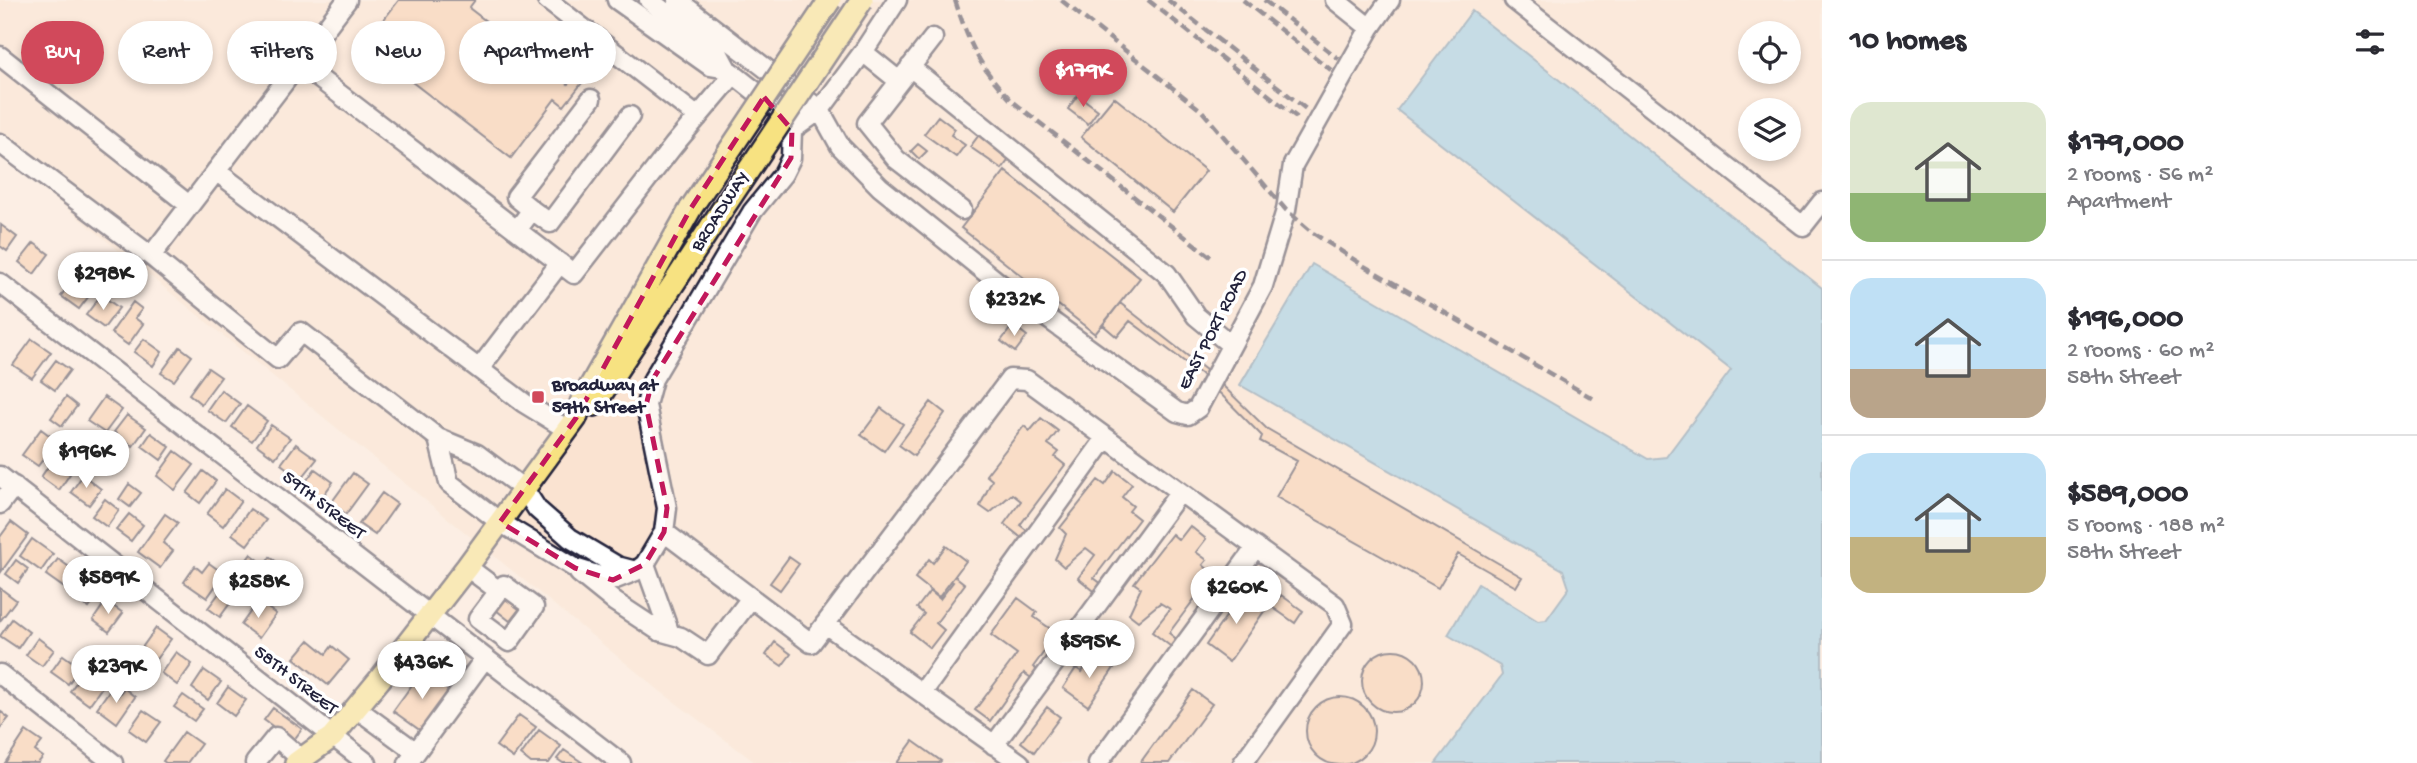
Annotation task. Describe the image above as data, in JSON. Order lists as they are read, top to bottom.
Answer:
{
  "streets": {
    "main road": ["BROADWAY"],
    "street": ["EAST PORT ROAD", "59TH STREET", "58TH STREET"]
  },
  "crossings": [
    ["BROADWAY", "59TH STREET"],
    ["BROADWAY", "58TH STREET"]
  ],
  "places": {
    "transit": ["Broadway at 59th Street"]
  },
  "page": {
    "heading": "10 homes",
    "chip": [
      "Buy",
      "Rent",
      "Filters",
      "New",
      "Apartment"
    ],
    "price": [
      "$179K",
      "$298K",
      "$232K",
      "$196K",
      "$589K",
      "$258K",
      "$260K",
      "$595K",
      "$436K",
      "$239K"
    ],
    "list": [
      {
        "name": "$179,000",
        "note": "2 rooms · 56 m² · Apartment"
      },
      {
        "name": "$196,000",
        "note": "2 rooms · 60 m² · 58th Street"
      },
      {
        "name": "$589,000",
        "note": "5 rooms · 188 m² · 58th Street"
      }
    ]
  }
}
